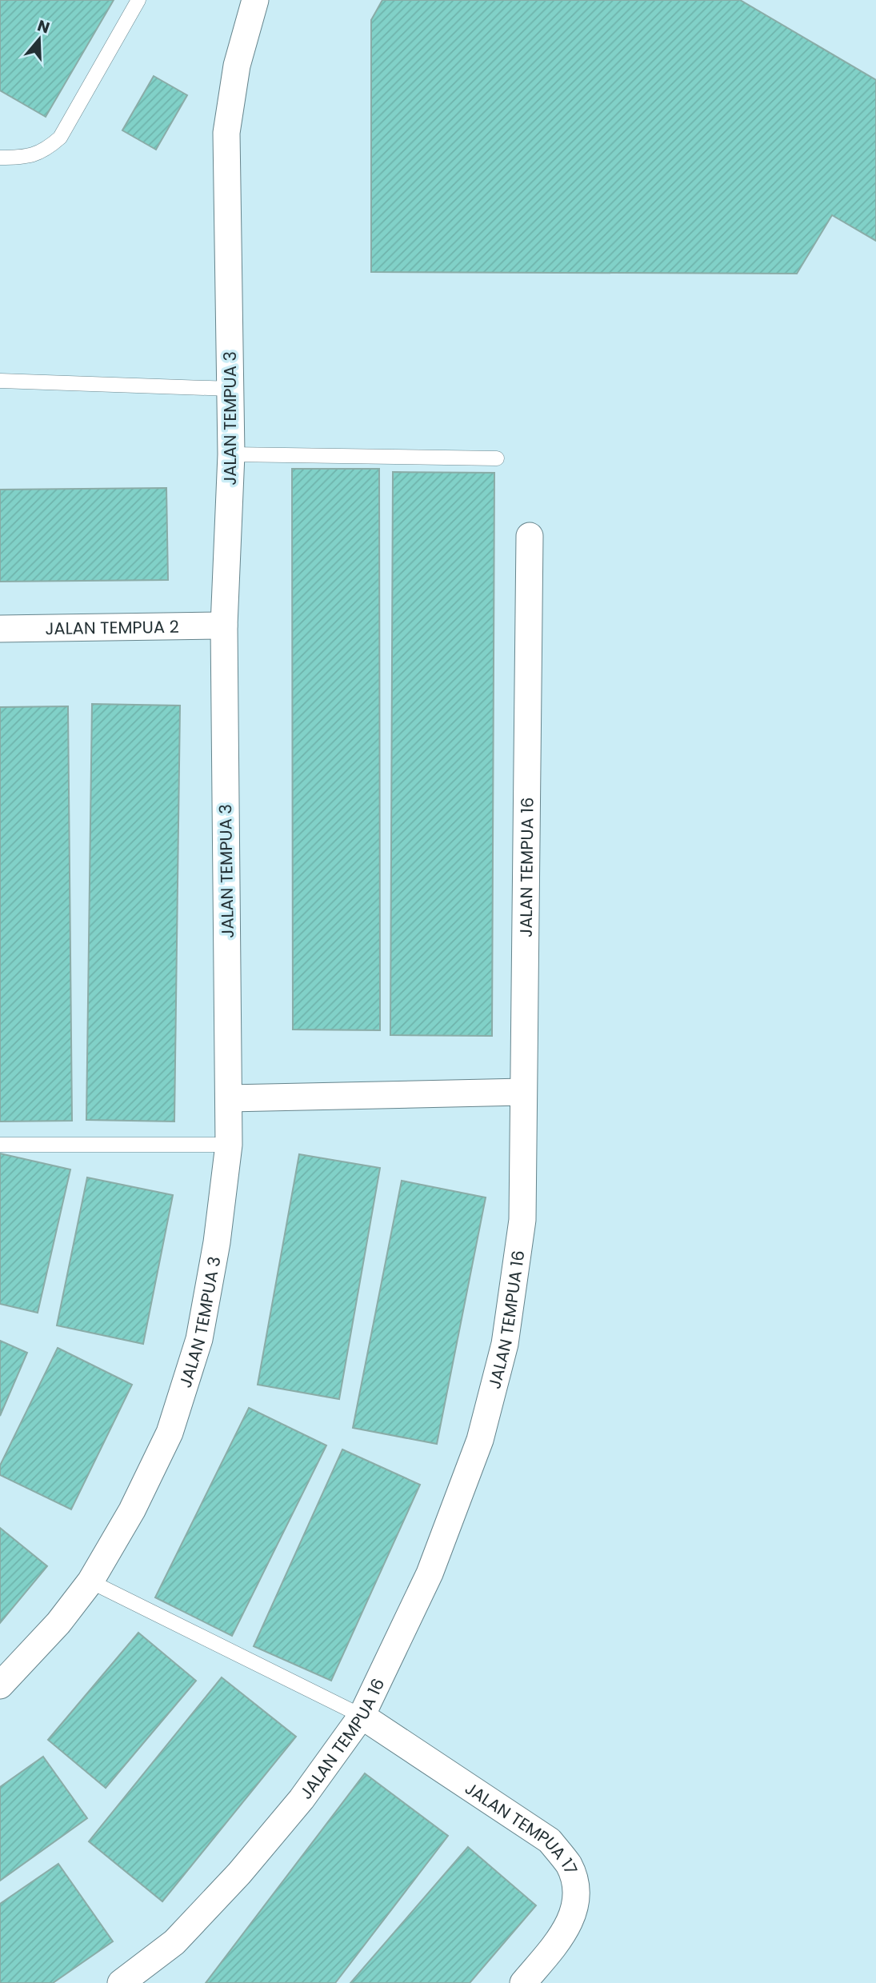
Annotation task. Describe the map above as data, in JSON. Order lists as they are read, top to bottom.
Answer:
{
  "streets": {
    "street": [
      "JALAN TEMPUA 3",
      "JALAN TEMPUA 2",
      "JALAN TEMPUA 16",
      "JALAN TEMPUA 17"
    ]
  },
  "crossings": [
    ["JALAN TEMPUA 3", "JALAN TEMPUA 2"],
    ["JALAN TEMPUA 16", "JALAN TEMPUA 17"]
  ],
  "north": "top"
}
